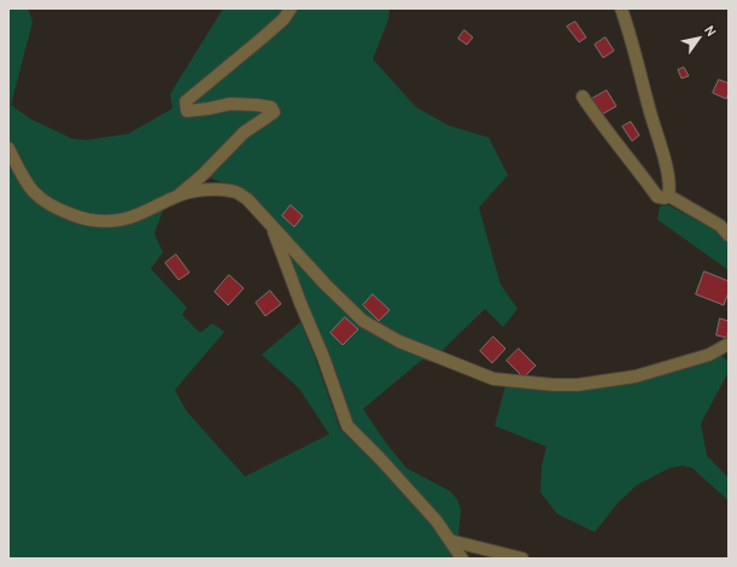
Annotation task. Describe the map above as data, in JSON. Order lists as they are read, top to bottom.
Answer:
{
  "north": "top right"
}
